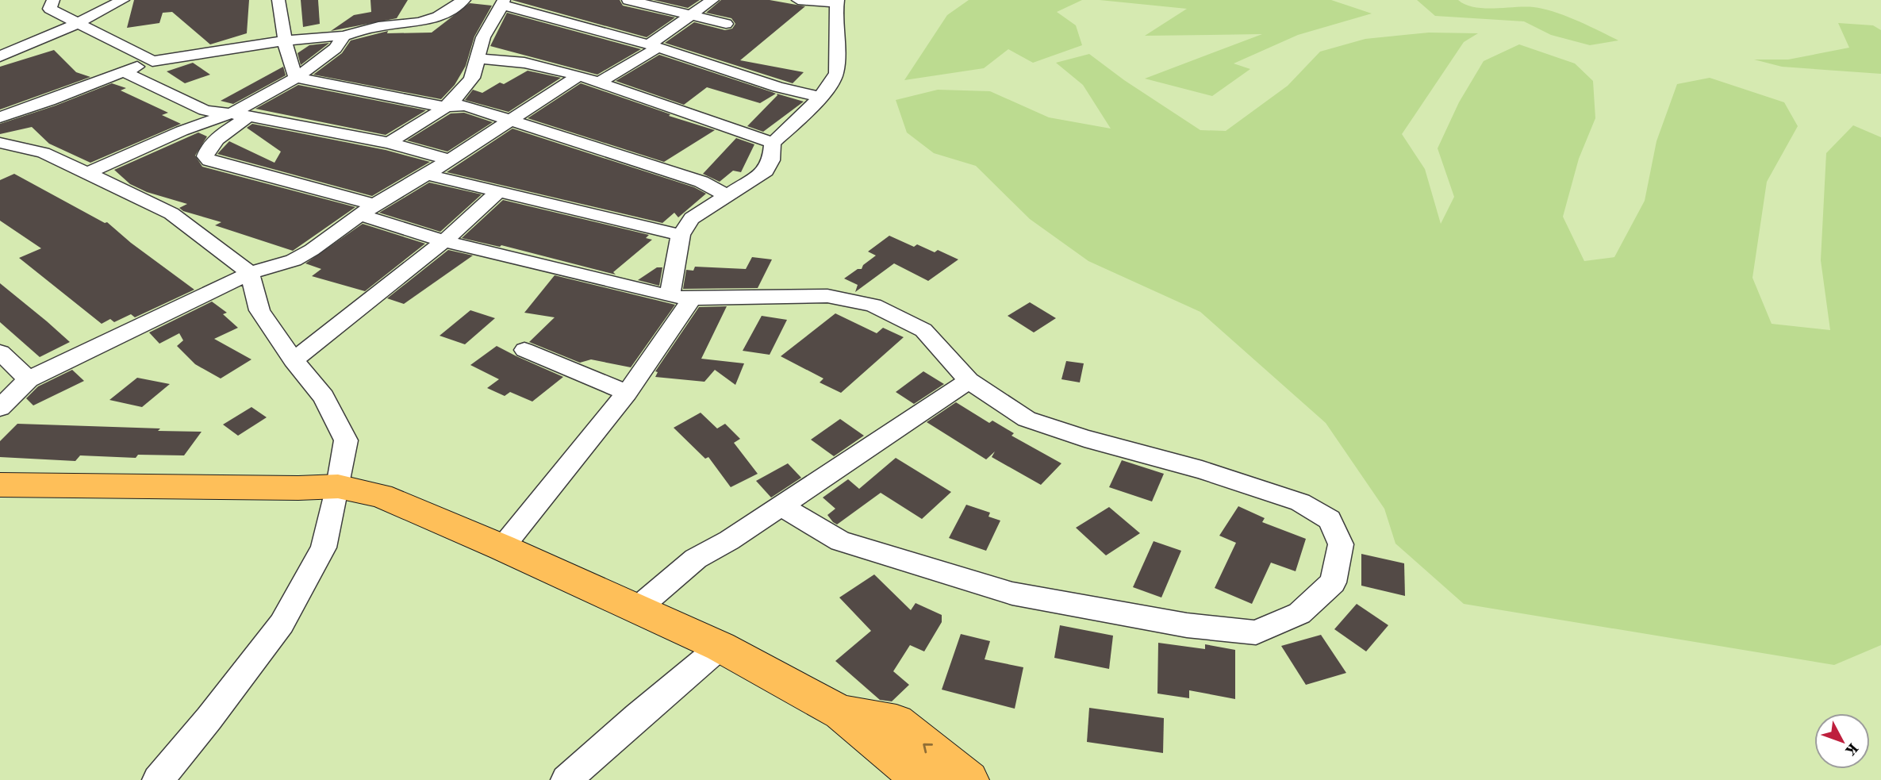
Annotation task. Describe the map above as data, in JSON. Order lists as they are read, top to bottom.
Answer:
{
  "north": "bottom right"
}
